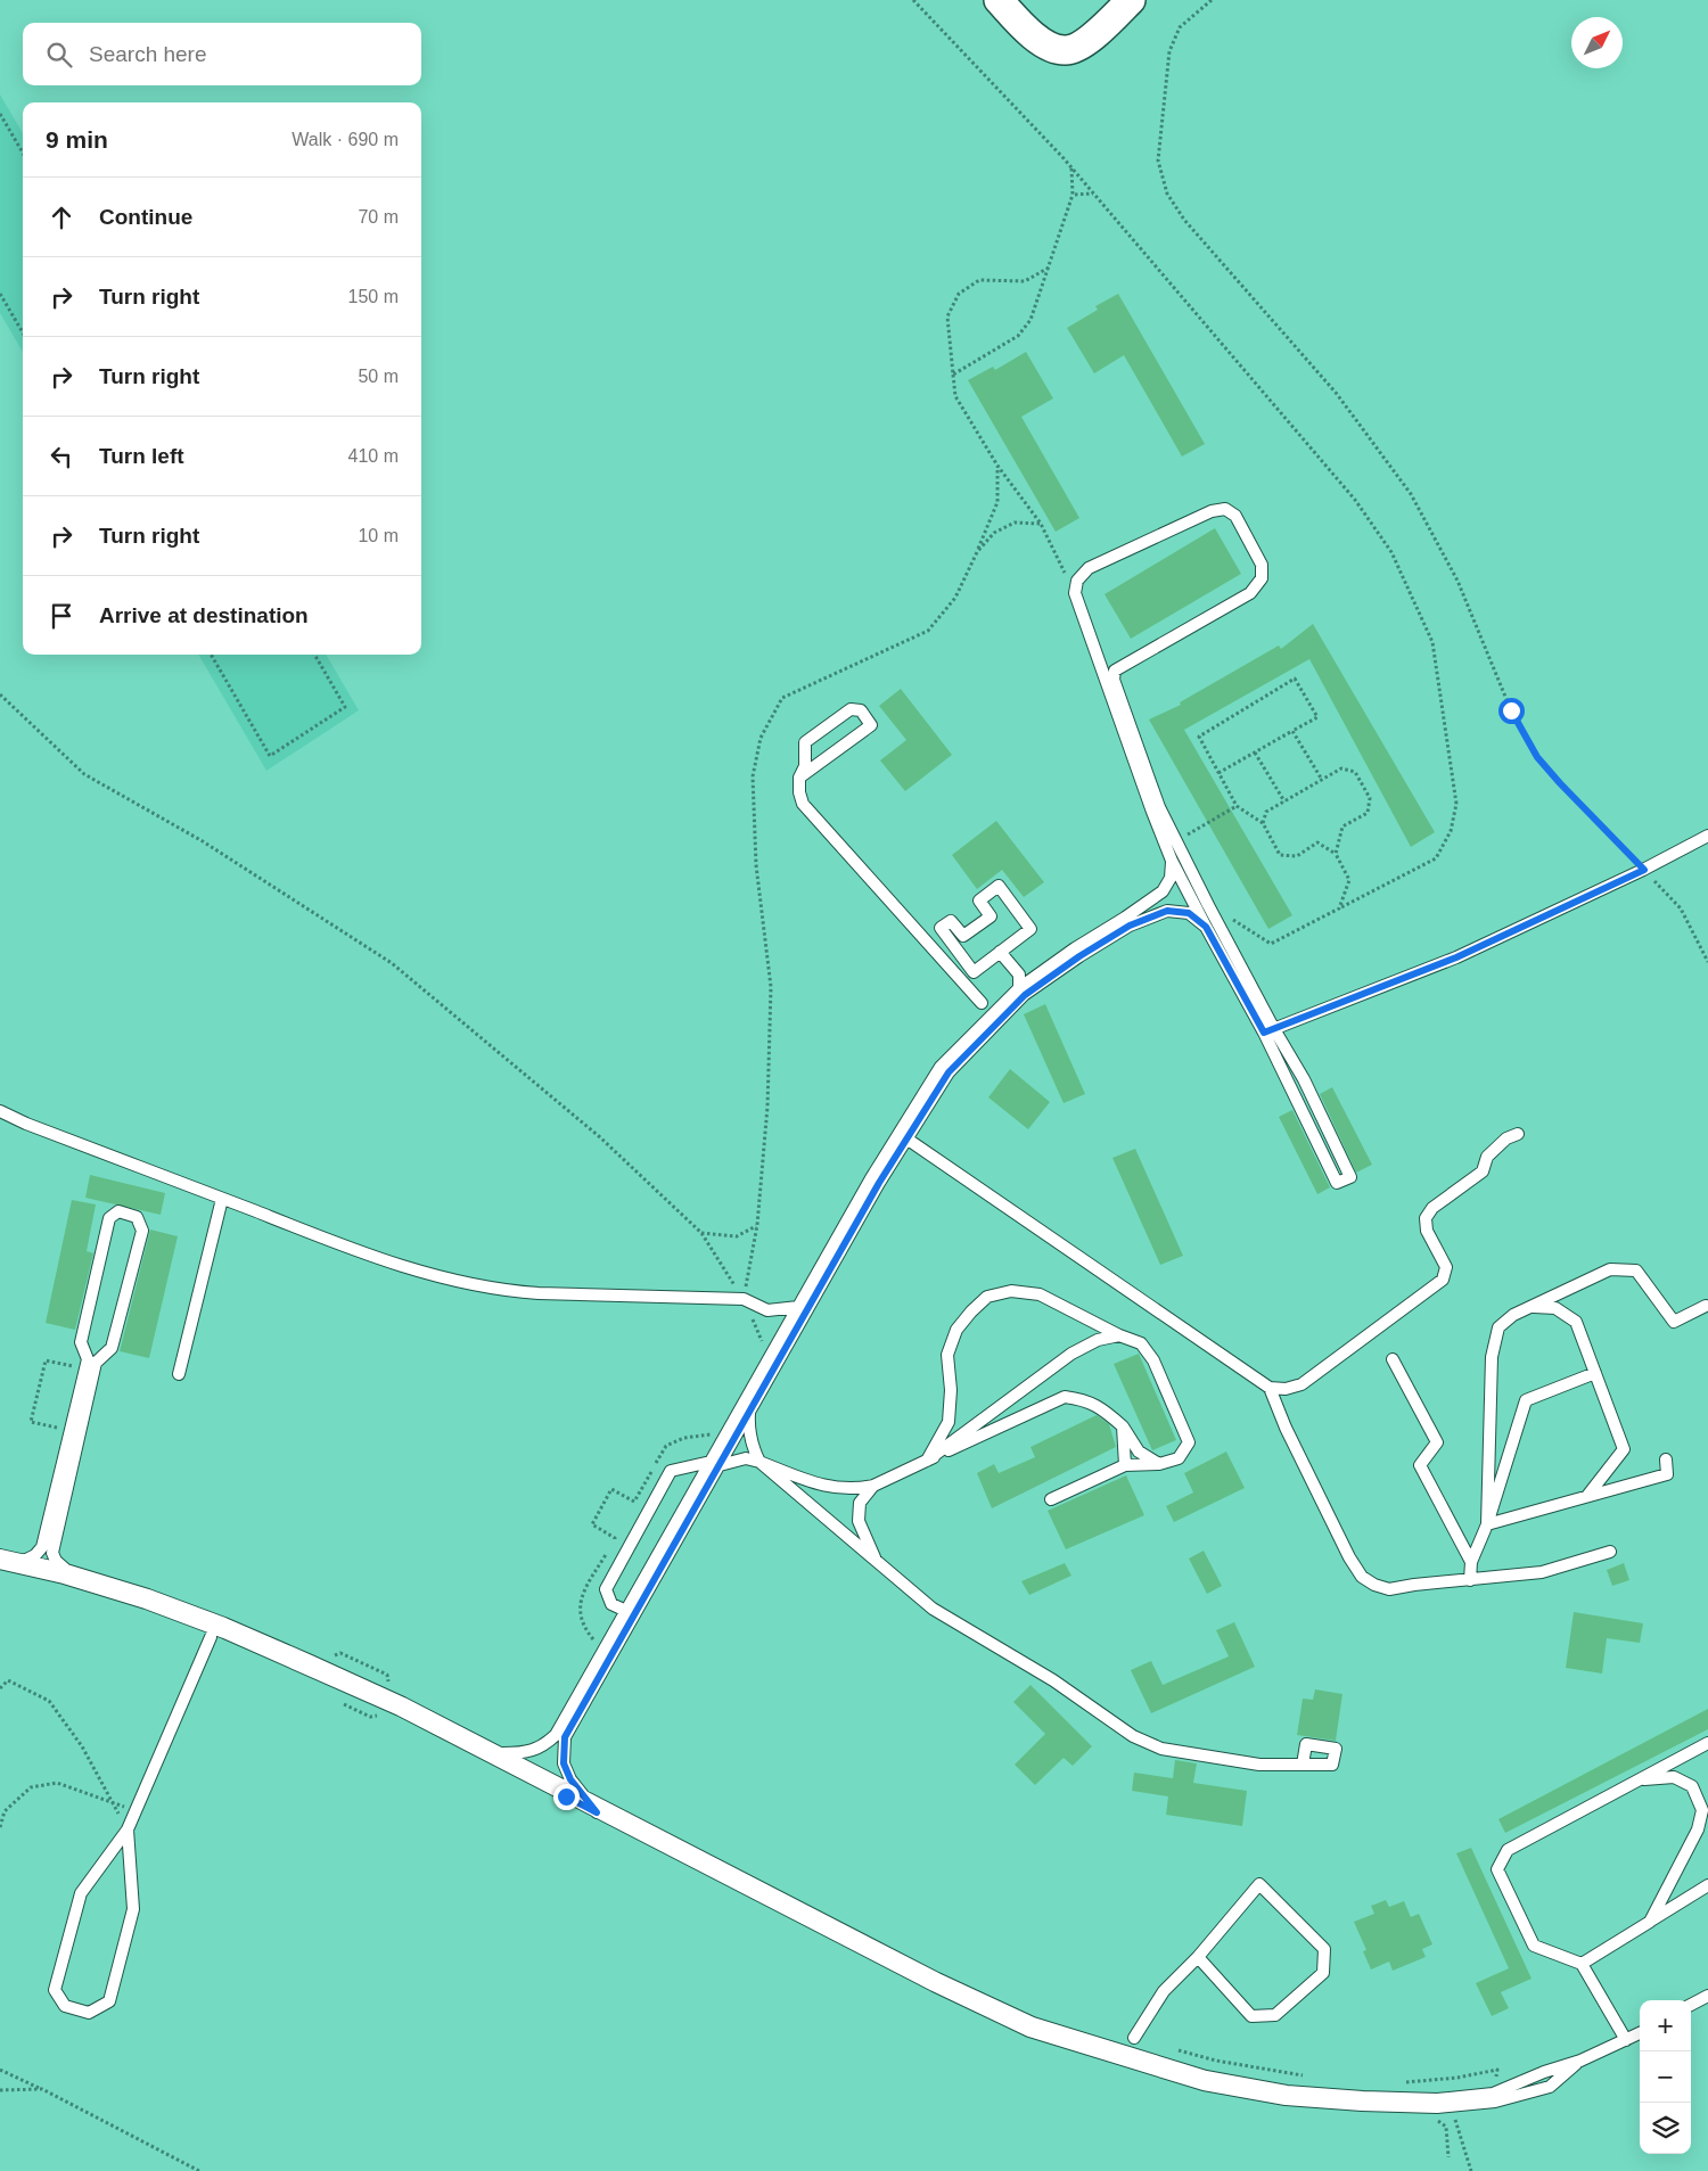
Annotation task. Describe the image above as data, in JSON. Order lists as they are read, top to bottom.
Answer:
{
  "north": "top right",
  "page": {
    "search": "Search here",
    "heading": ["9 min", "Walk · 690 m"],
    "list": [
      ["Continue", "70 m"],
      ["Turn right", "150 m"],
      ["Turn right", "50 m"],
      ["Turn left", "410 m"],
      ["Turn right", "10 m"],
      "Arrive at destination"
    ],
    "map_buttons": ["+", "−"]
  }
}
